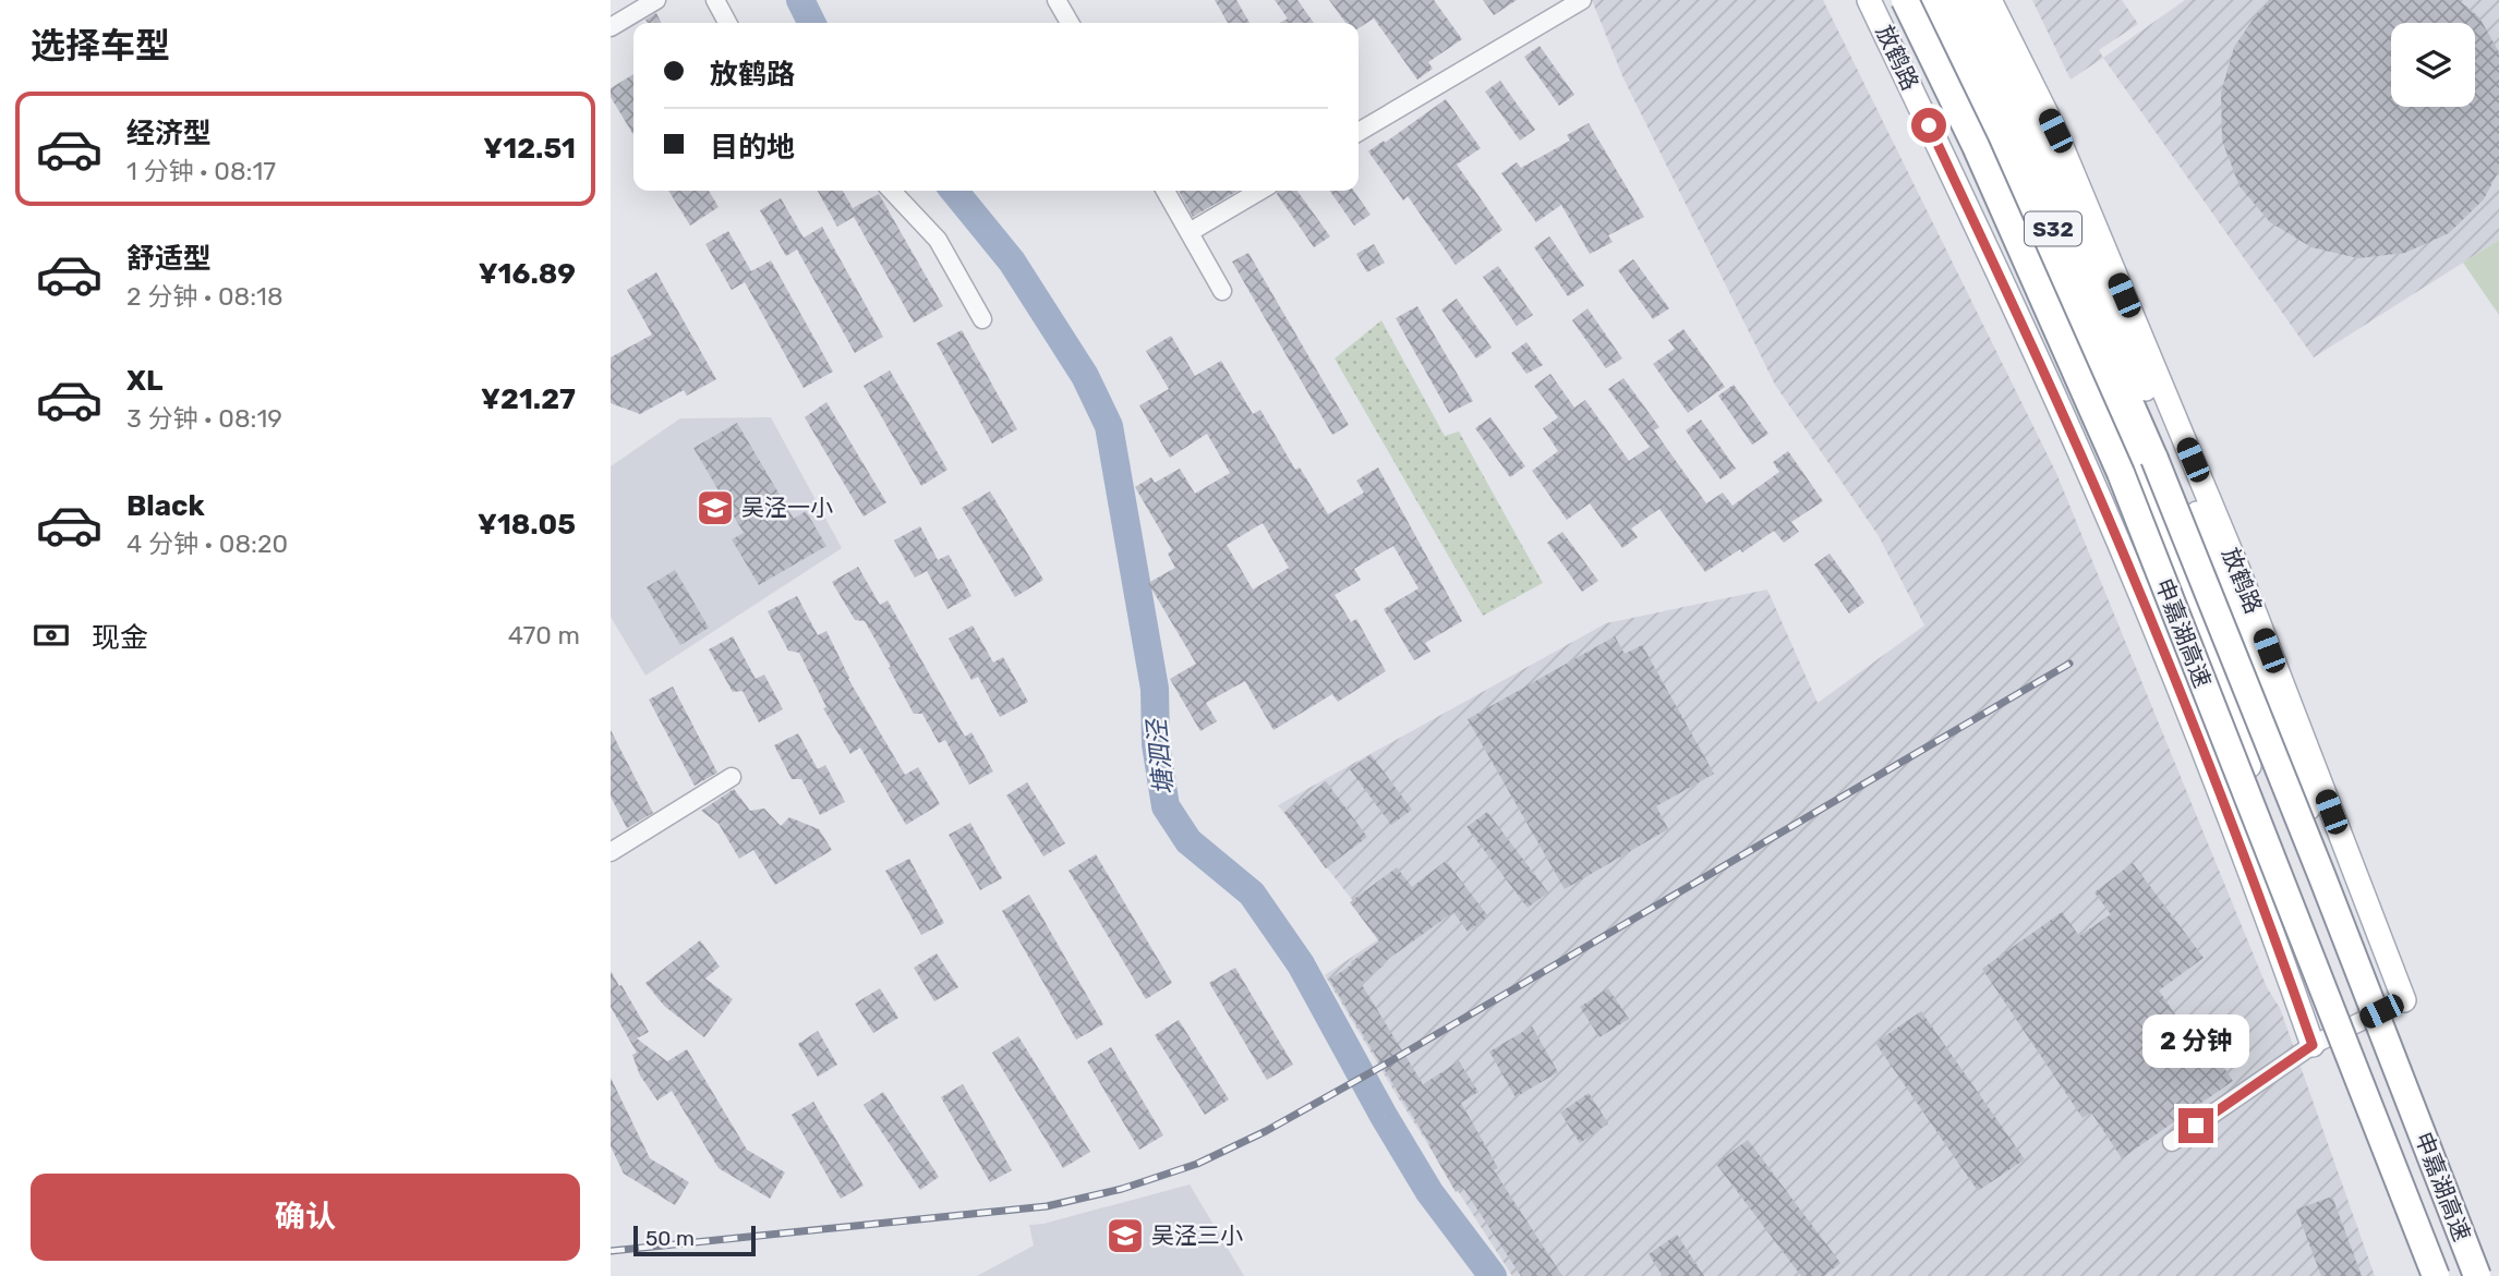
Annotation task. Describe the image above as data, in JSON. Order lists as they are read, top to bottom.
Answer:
{
  "streets": {
    "highway": ["S32", "申嘉湖高速"],
    "main road": ["放鹤路"]
  },
  "crossings": [
    ["放鹤路", "申嘉湖高速"]
  ],
  "water": ["塘泗泾"],
  "places": {
    "school or university": ["吴泾一小", "吴泾三小"]
  },
  "scale_bar": "50 m",
  "page": {
    "heading": "选择车型",
    "banner": ["放鹤路", "目的地"],
    "list": [
      {
        "name": "经济型",
        "note": "1 分钟 · 08:17",
        "value": "¥12.51"
      },
      {
        "name": "舒适型",
        "note": "2 分钟 · 08:18",
        "value": "¥16.89"
      },
      {
        "name": "XL",
        "note": "3 分钟 · 08:19",
        "value": "¥21.27"
      },
      {
        "name": "Black",
        "note": "4 分钟 · 08:20",
        "value": "¥18.05"
      }
    ],
    "pay": ["现金", "470 m"],
    "bubble": "2 分钟",
    "buttons": "确认",
    "scale": "50 m"
  }
}
